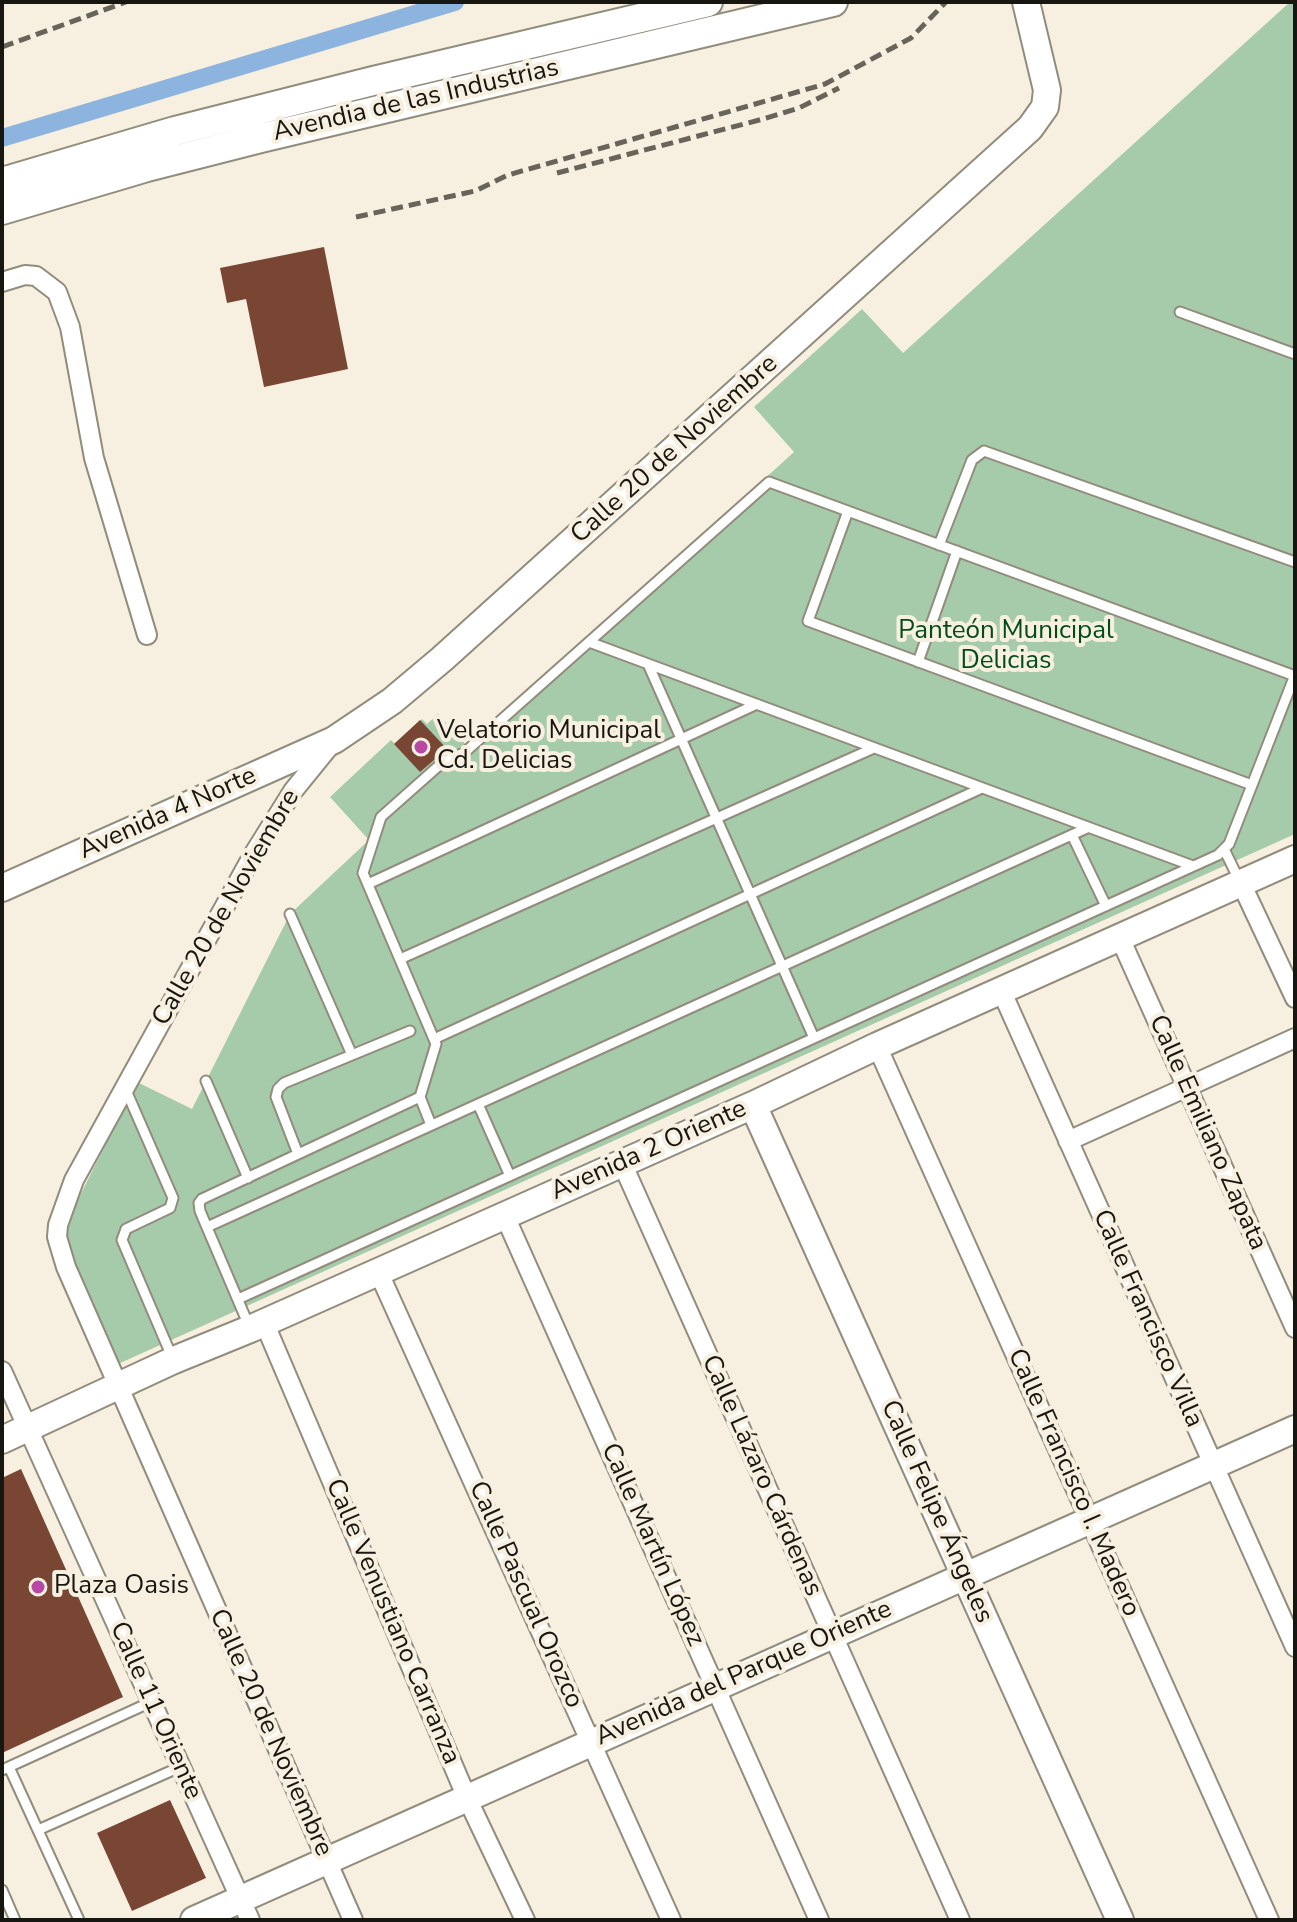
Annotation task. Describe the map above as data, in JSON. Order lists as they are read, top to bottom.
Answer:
{
  "streets": {
    "main road": ["Avendia de las Industrias"],
    "street": [
      "Calle 20 de Noviembre",
      "Avenida 4 Norte",
      "Calle Emiliano Zapata",
      "Avenida 2 Oriente",
      "Calle Francisco Villa",
      "Calle Lázaro Cárdenas",
      "Calle Francisco I. Madero",
      "Calle Felipe Ángeles",
      "Calle Martín López",
      "Calle Pascual Orozco",
      "Calle Venustiano Carranza",
      "Avenida del Parque Oriente",
      "Calle 11 Oriente"
    ]
  },
  "crossings": [
    ["Calle 20 de Noviembre", "Avenida 4 Norte"],
    ["Calle 20 de Noviembre", "Avenida 2 Oriente"],
    ["Calle 20 de Noviembre", "Avenida del Parque Oriente"],
    ["Calle Emiliano Zapata", "Avenida 2 Oriente"],
    ["Avenida 2 Oriente", "Calle Francisco Villa"],
    ["Avenida 2 Oriente", "Calle Lázaro Cárdenas"],
    ["Avenida 2 Oriente", "Calle Francisco I. Madero"],
    ["Avenida 2 Oriente", "Calle Felipe Ángeles"],
    ["Avenida 2 Oriente", "Calle Martín López"],
    ["Avenida 2 Oriente", "Calle Pascual Orozco"],
    ["Avenida 2 Oriente", "Calle Venustiano Carranza"],
    ["Avenida 2 Oriente", "Calle 11 Oriente"],
    ["Calle Francisco Villa", "Avenida del Parque Oriente"],
    ["Calle Lázaro Cárdenas", "Avenida del Parque Oriente"],
    ["Calle Francisco I. Madero", "Avenida del Parque Oriente"],
    ["Calle Felipe Ángeles", "Avenida del Parque Oriente"],
    ["Calle Martín López", "Avenida del Parque Oriente"],
    ["Calle Pascual Orozco", "Avenida del Parque Oriente"],
    ["Calle Venustiano Carranza", "Avenida del Parque Oriente"],
    ["Avenida del Parque Oriente", "Calle 11 Oriente"]
  ],
  "parks": ["Panteón Municipal Delicias"],
  "places": ["Velatorio Municipal Cd. Delicias", "Plaza Oasis"]
}
